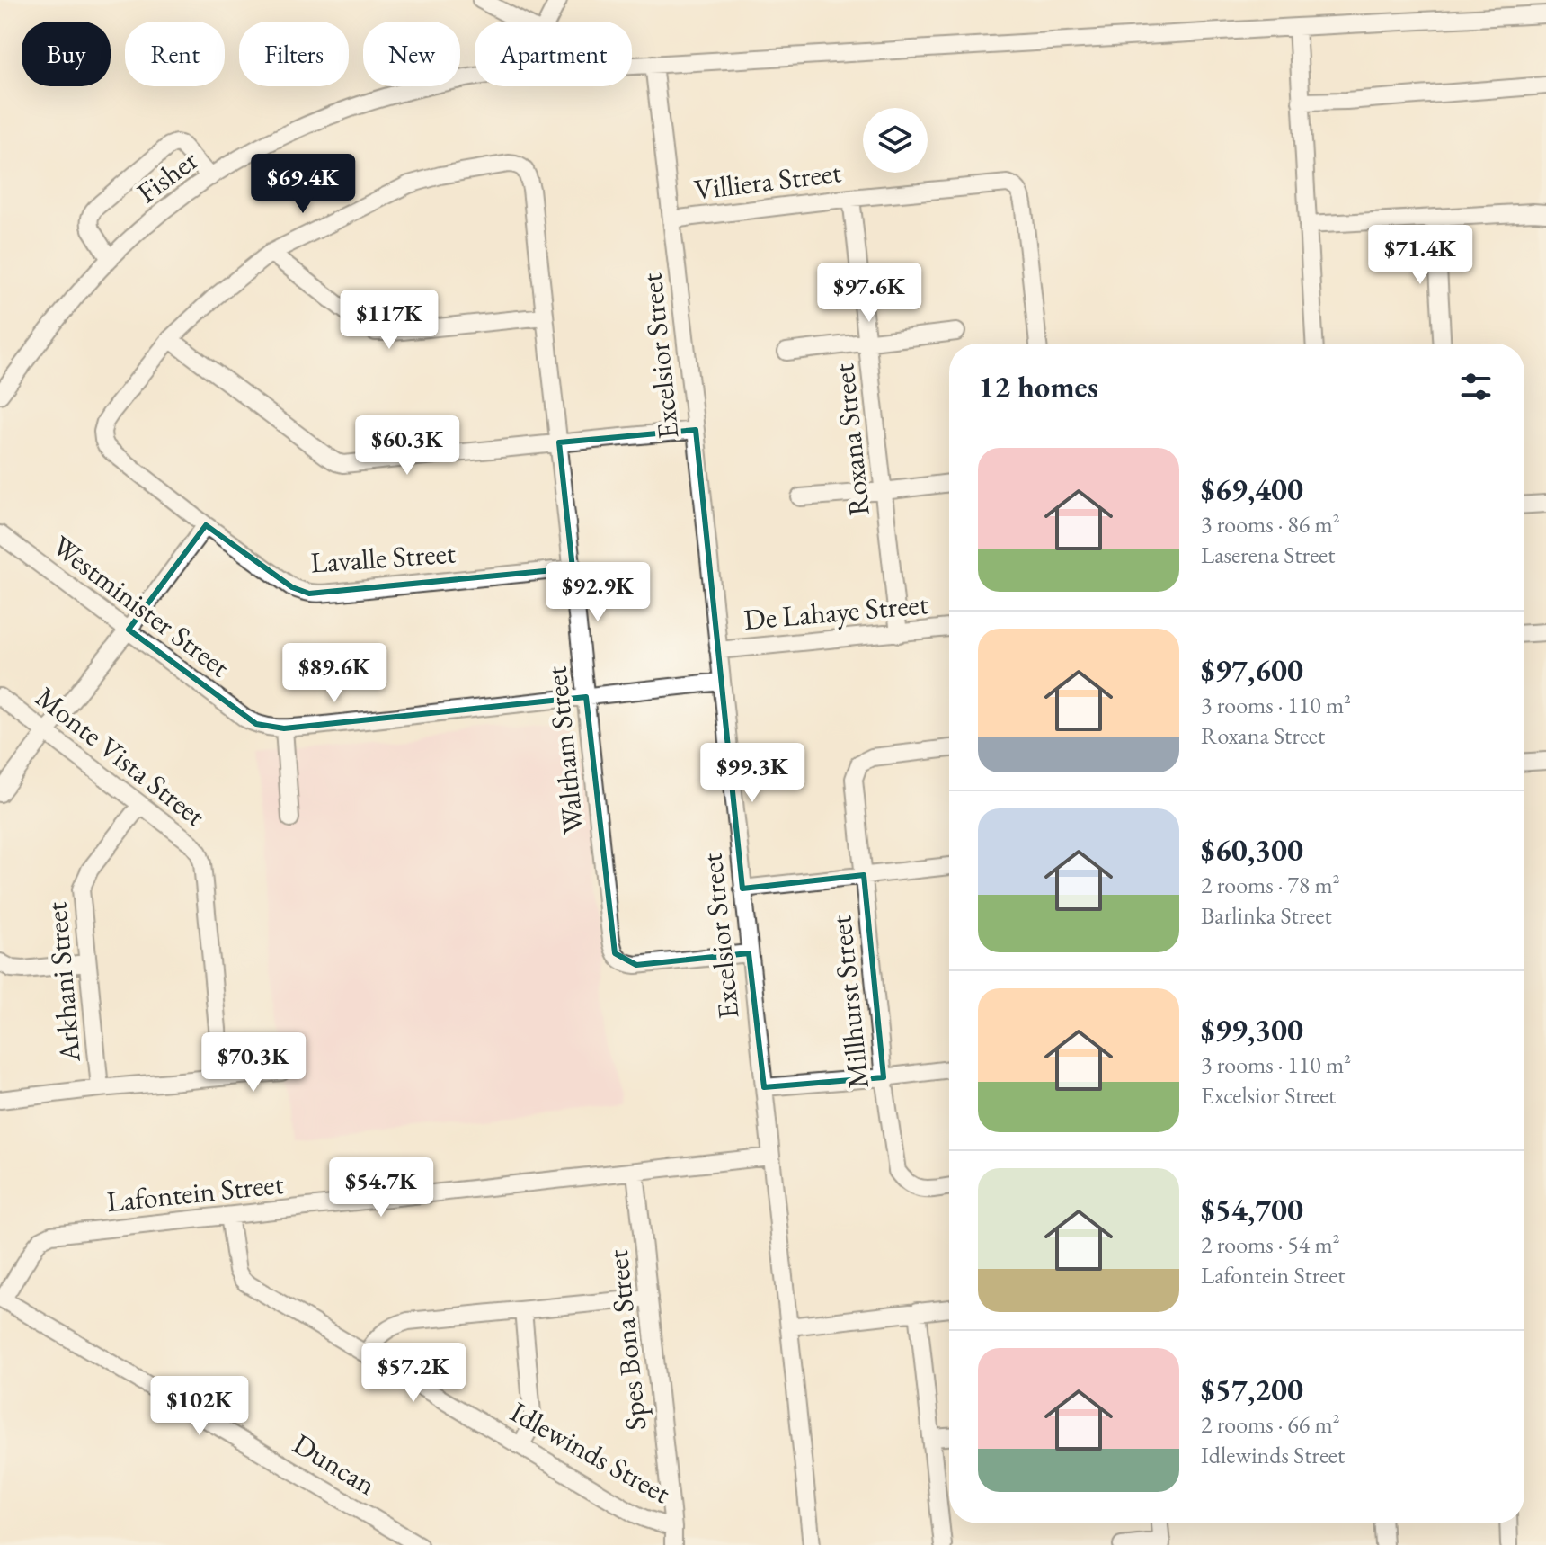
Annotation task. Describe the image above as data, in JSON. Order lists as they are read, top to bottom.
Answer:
{
  "streets": {
    "street": [
      "Fisher",
      "Villiera Street",
      "Excelsior Street",
      "Roxana Street",
      "Lavalle Street",
      "Westminister Street",
      "De Lahaye Street",
      "Waltham Street",
      "Monte Vista Street",
      "Arkhani Street",
      "Millhurst Street",
      "Lafontein Street",
      "Spes Bona Street",
      "Idlewinds Street",
      "Duncan"
    ]
  },
  "crossings": [
    ["Fisher", "Excelsior Street"],
    ["Villiera Street", "Excelsior Street"],
    ["Villiera Street", "Roxana Street"],
    ["Excelsior Street", "Westminister Street"],
    ["Excelsior Street", "De Lahaye Street"],
    ["Excelsior Street", "Waltham Street"],
    ["Excelsior Street", "Lafontein Street"],
    ["Roxana Street", "De Lahaye Street"],
    ["Lavalle Street", "Waltham Street"],
    ["Westminister Street", "Waltham Street"],
    ["Monte Vista Street", "Arkhani Street"],
    ["Lafontein Street", "Spes Bona Street"],
    ["Lafontein Street", "Idlewinds Street"],
    ["Lafontein Street", "Duncan"],
    ["Spes Bona Street", "Idlewinds Street"]
  ],
  "page": {
    "chip": [
      "Buy",
      "Rent",
      "Filters",
      "New",
      "Apartment"
    ],
    "price": [
      "$69.4K",
      "$71.4K",
      "$97.6K",
      "$117K",
      "$60.3K",
      "$92.9K",
      "$89.6K",
      "$99.3K",
      "$70.3K",
      "$54.7K",
      "$57.2K",
      "$102K"
    ],
    "heading": "12 homes",
    "list": [
      {
        "name": "$69,400",
        "note": "3 rooms · 86 m² · Laserena Street"
      },
      {
        "name": "$97,600",
        "note": "3 rooms · 110 m² · Roxana Street"
      },
      {
        "name": "$60,300",
        "note": "2 rooms · 78 m² · Barlinka Street"
      },
      {
        "name": "$99,300",
        "note": "3 rooms · 110 m² · Excelsior Street"
      },
      {
        "name": "$54,700",
        "note": "2 rooms · 54 m² · Lafontein Street"
      },
      {
        "name": "$57,200",
        "note": "2 rooms · 66 m² · Idlewinds Street"
      }
    ]
  }
}
